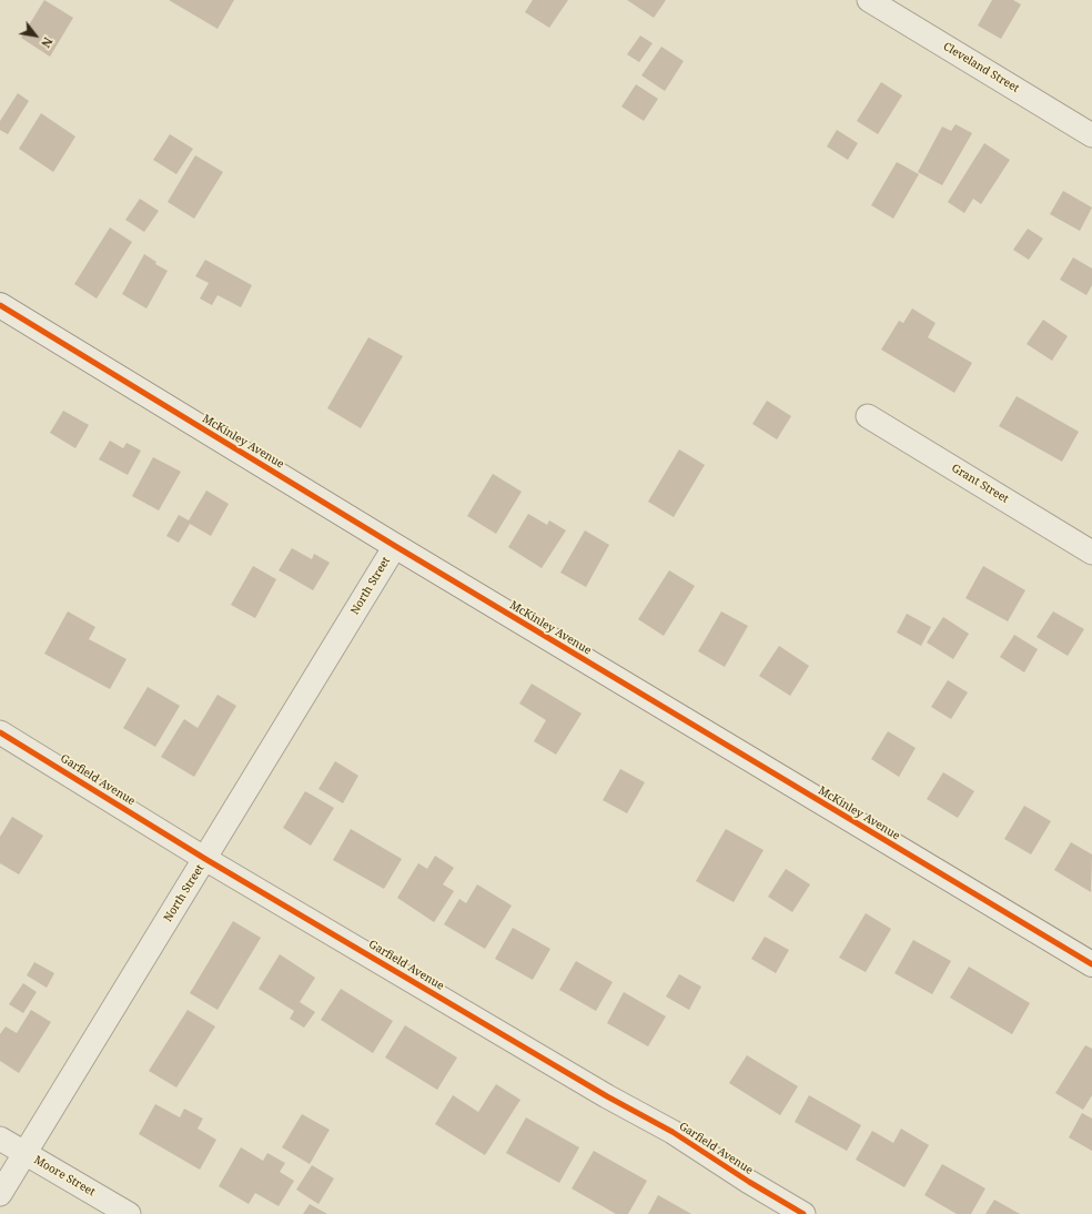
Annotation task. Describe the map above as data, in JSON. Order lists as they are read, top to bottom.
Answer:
{
  "streets": {
    "street": [
      "Cleveland Street",
      "McKinley Avenue",
      "Grant Street",
      "North Street",
      "Garfield Avenue",
      "Moore Street"
    ]
  },
  "crossings": [
    ["McKinley Avenue", "North Street"],
    ["North Street", "Garfield Avenue"],
    ["North Street", "Moore Street"]
  ],
  "north": "bottom right"
}
